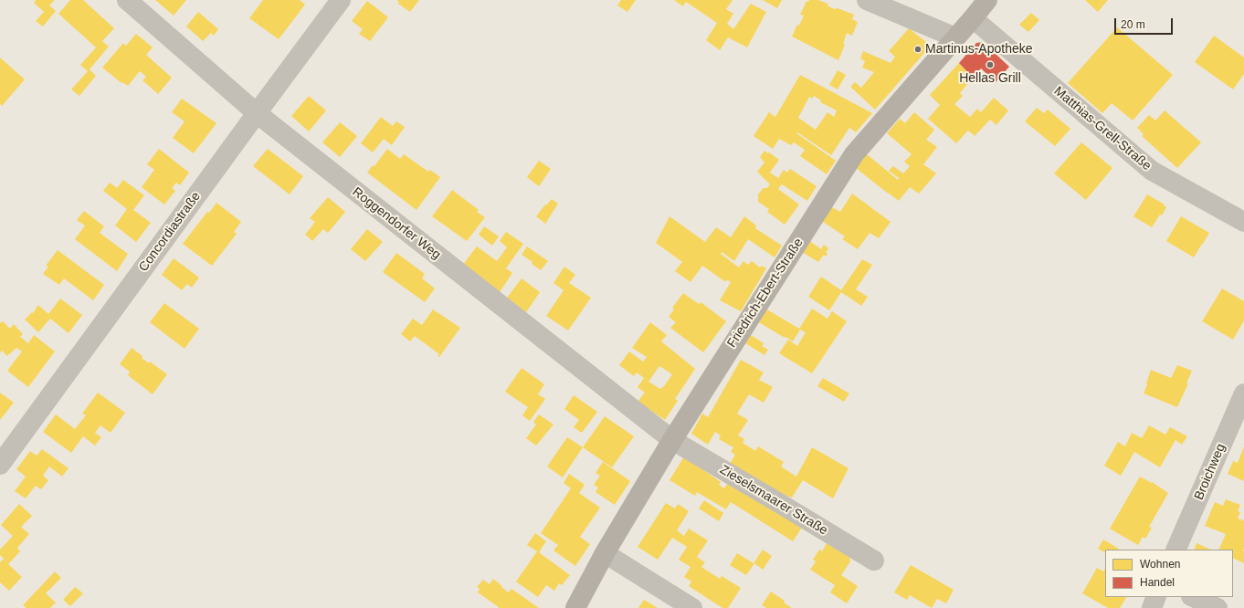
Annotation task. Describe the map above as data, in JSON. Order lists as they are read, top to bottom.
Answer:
{
  "streets": {
    "main road": ["Friedrich-Ebert-Straße"],
    "street": [
      "Matthias-Grell-Straße",
      "Roggendorfer Weg",
      "Concordiastraße",
      "Broichweg",
      "Zieselsmaarer Straße"
    ]
  },
  "crossings": [
    ["Matthias-Grell-Straße", "Friedrich-Ebert-Straße"],
    ["Roggendorfer Weg", "Concordiastraße"],
    ["Roggendorfer Weg", "Friedrich-Ebert-Straße"],
    ["Roggendorfer Weg", "Zieselsmaarer Straße"],
    ["Friedrich-Ebert-Straße", "Zieselsmaarer Straße"]
  ],
  "places": ["Martinus-Apotheke", "Hellas Grill"],
  "legend": ["Wohnen", "Handel"],
  "scale_bar": "20 m"
}
